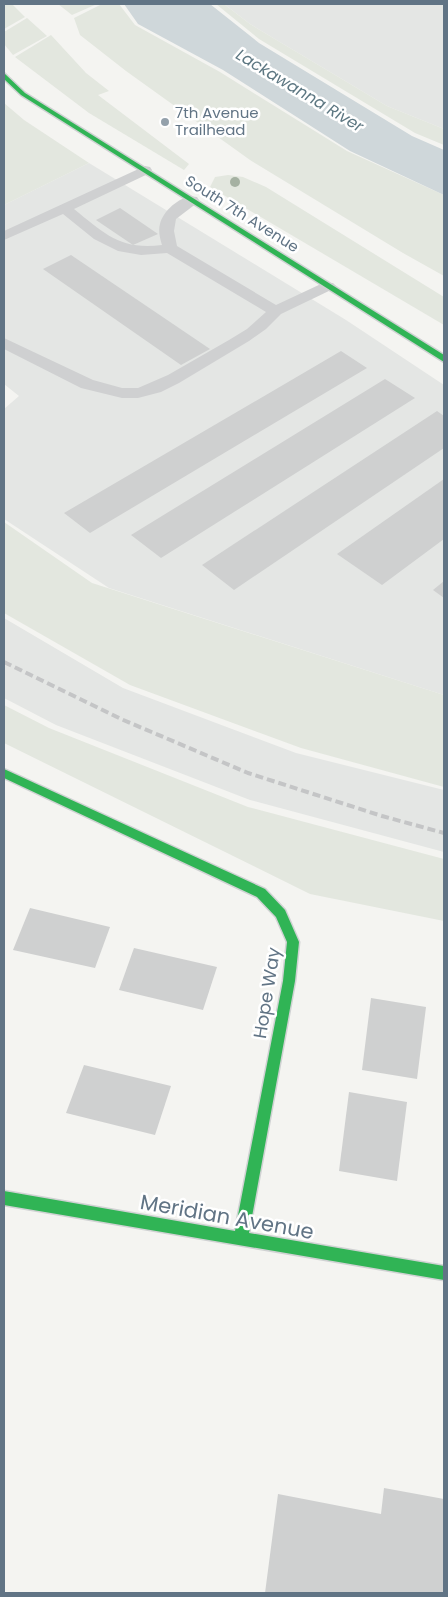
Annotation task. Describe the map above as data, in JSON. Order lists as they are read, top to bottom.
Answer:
{
  "streets": {
    "street": ["South 7th Avenue", "Hope Way", "Meridian Avenue"]
  },
  "crossings": [
    ["Hope Way", "Meridian Avenue"]
  ],
  "water": ["Lackawanna River"],
  "places": ["7th Avenue Trailhead"]
}
